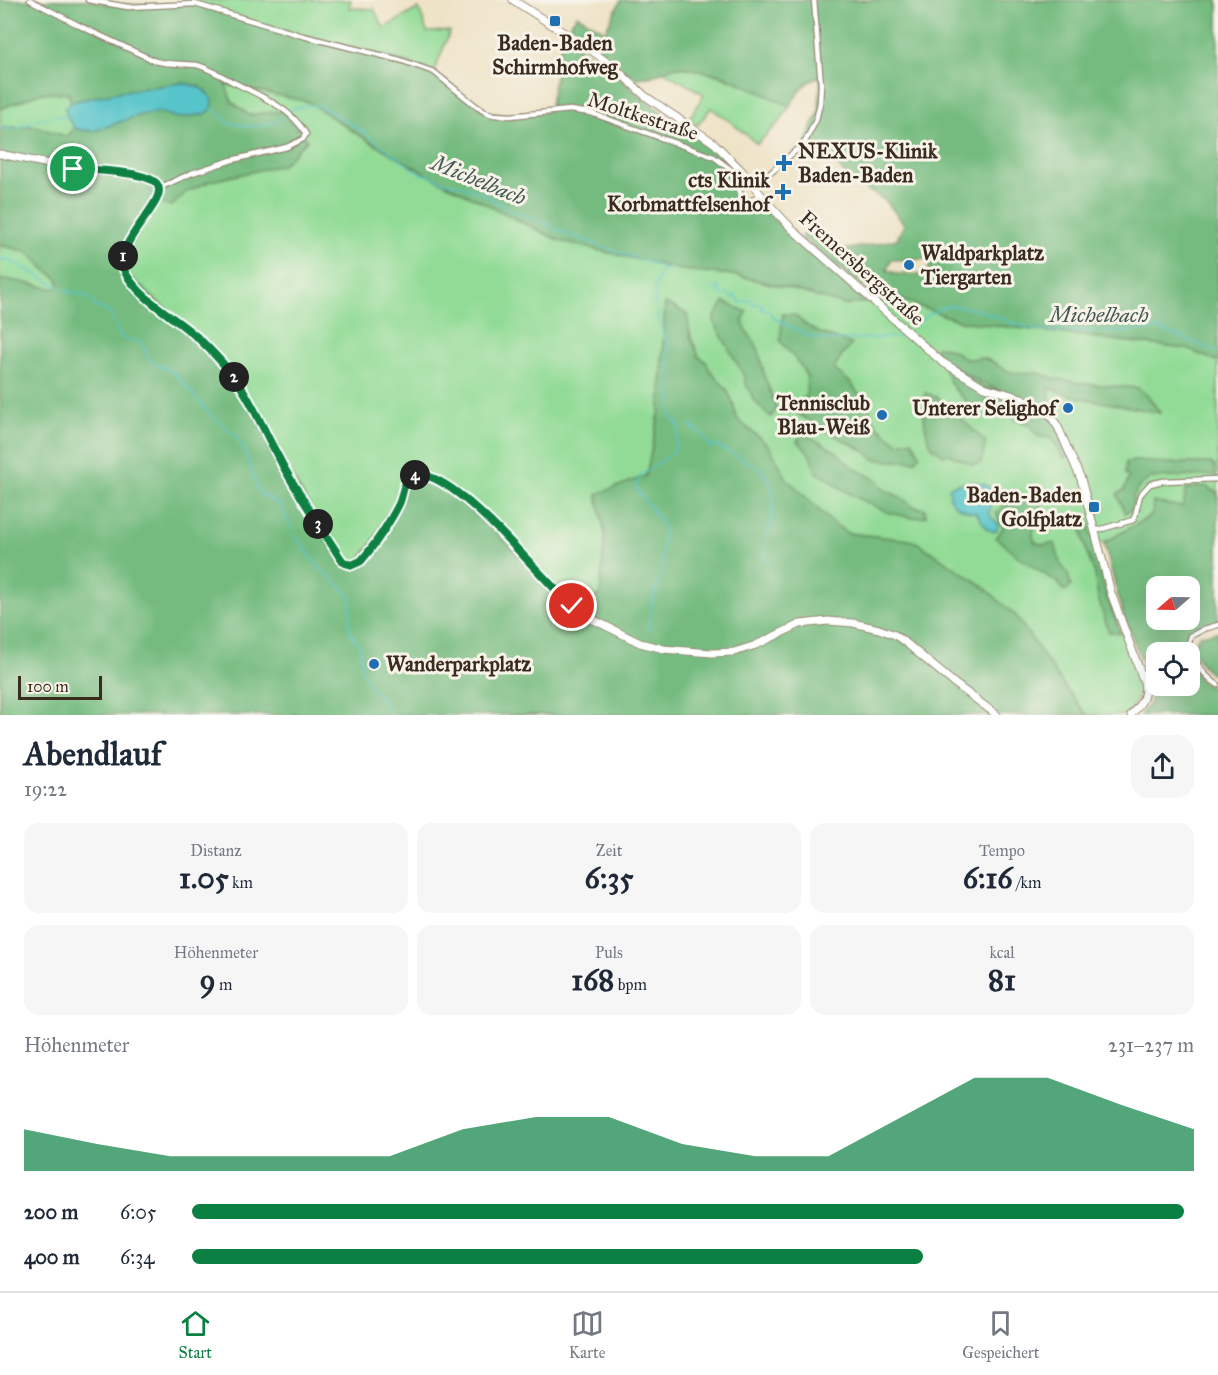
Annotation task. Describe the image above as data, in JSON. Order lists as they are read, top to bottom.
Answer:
{
  "streets": {
    "street": ["Moltkestraße", "Fremersbergstraße"]
  },
  "crossings": [
    ["Moltkestraße", "Fremersbergstraße"]
  ],
  "water": ["Michelbach"],
  "places": {
    "transit": ["Baden-Baden Schirmhofweg", "Baden-Baden Golfplatz"],
    "health": ["NEXUS-Klinik Baden-Baden", "cts Klinik Korbmattfelsenhof"],
    "other": [
      "Waldparkplatz Tiergarten",
      "Unterer Selighof",
      "Tennisclub Blau-Weiß",
      "Wanderparkplatz"
    ]
  },
  "scale_bar": "100 m",
  "north": "left",
  "page": {
    "pins": [
      "1",
      "2",
      "4",
      "3"
    ],
    "scale": "100 m",
    "heading": ["Abendlauf", "19:22"],
    "stats": [
      ["Distanz", "1.05 km"],
      ["Zeit", "6:35"],
      ["Tempo", "6:16 /km"],
      ["Höhenmeter", "9 m"],
      ["Puls", "168 bpm"],
      ["kcal", "81"]
    ],
    "chart": ["Höhenmeter", "231–237 m"],
    "list": [
      {
        "name": "200 m",
        "note": "6:05"
      },
      {
        "name": "400 m",
        "note": "6:34"
      }
    ],
    "tabs": ["Start", "Karte", "Gespeichert"]
  }
}
